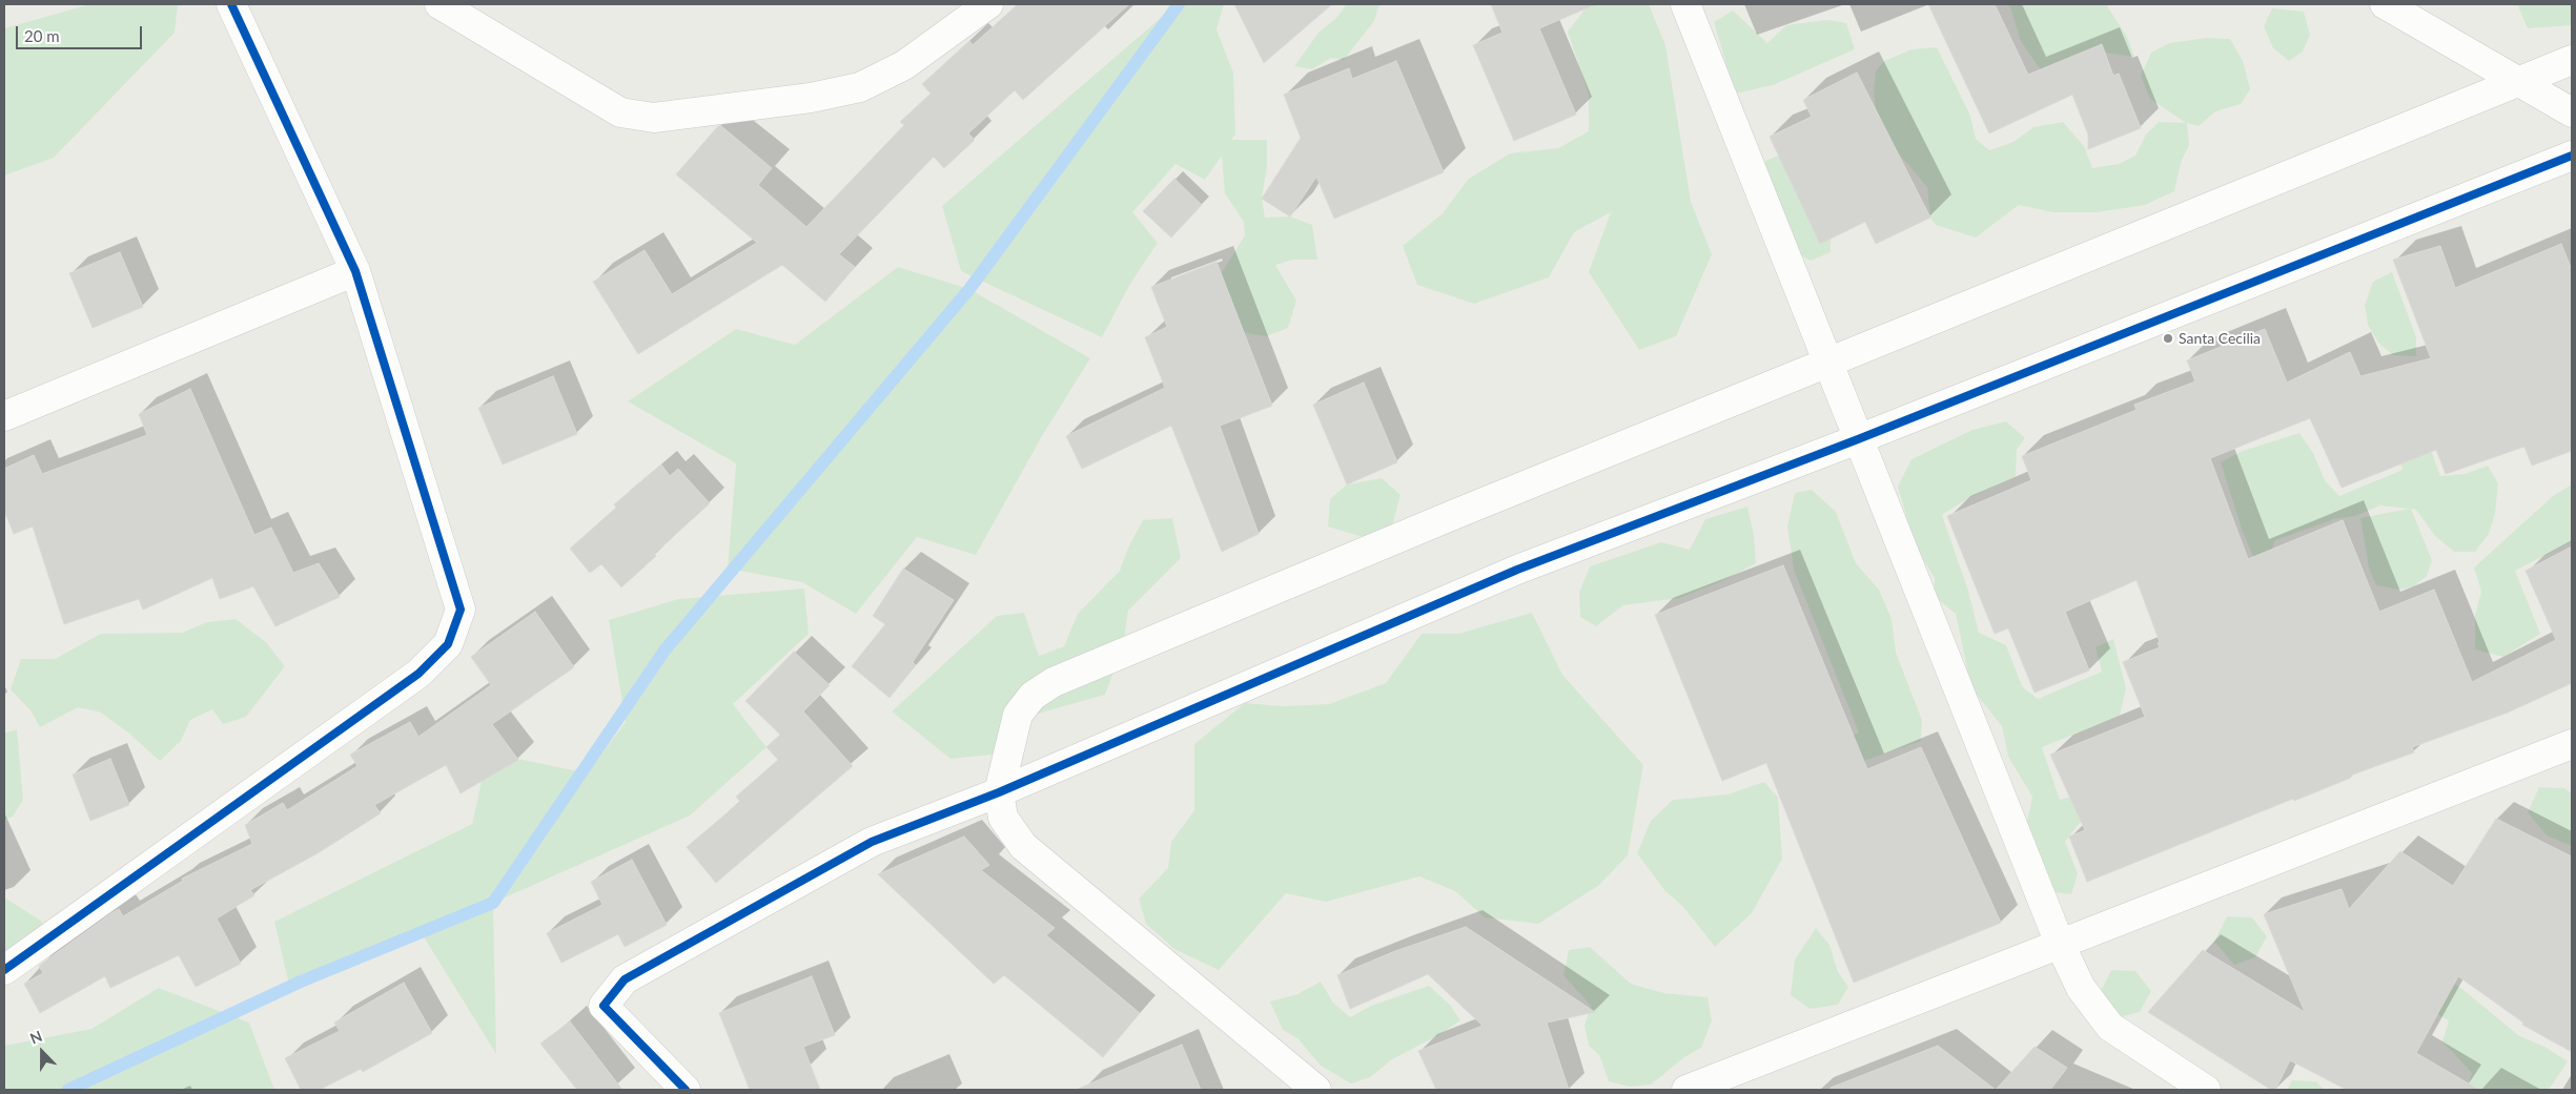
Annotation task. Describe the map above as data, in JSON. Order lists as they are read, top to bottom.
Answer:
{
  "places": ["Santa Cecilia"],
  "scale_bar": "20 m",
  "north": "top"
}
